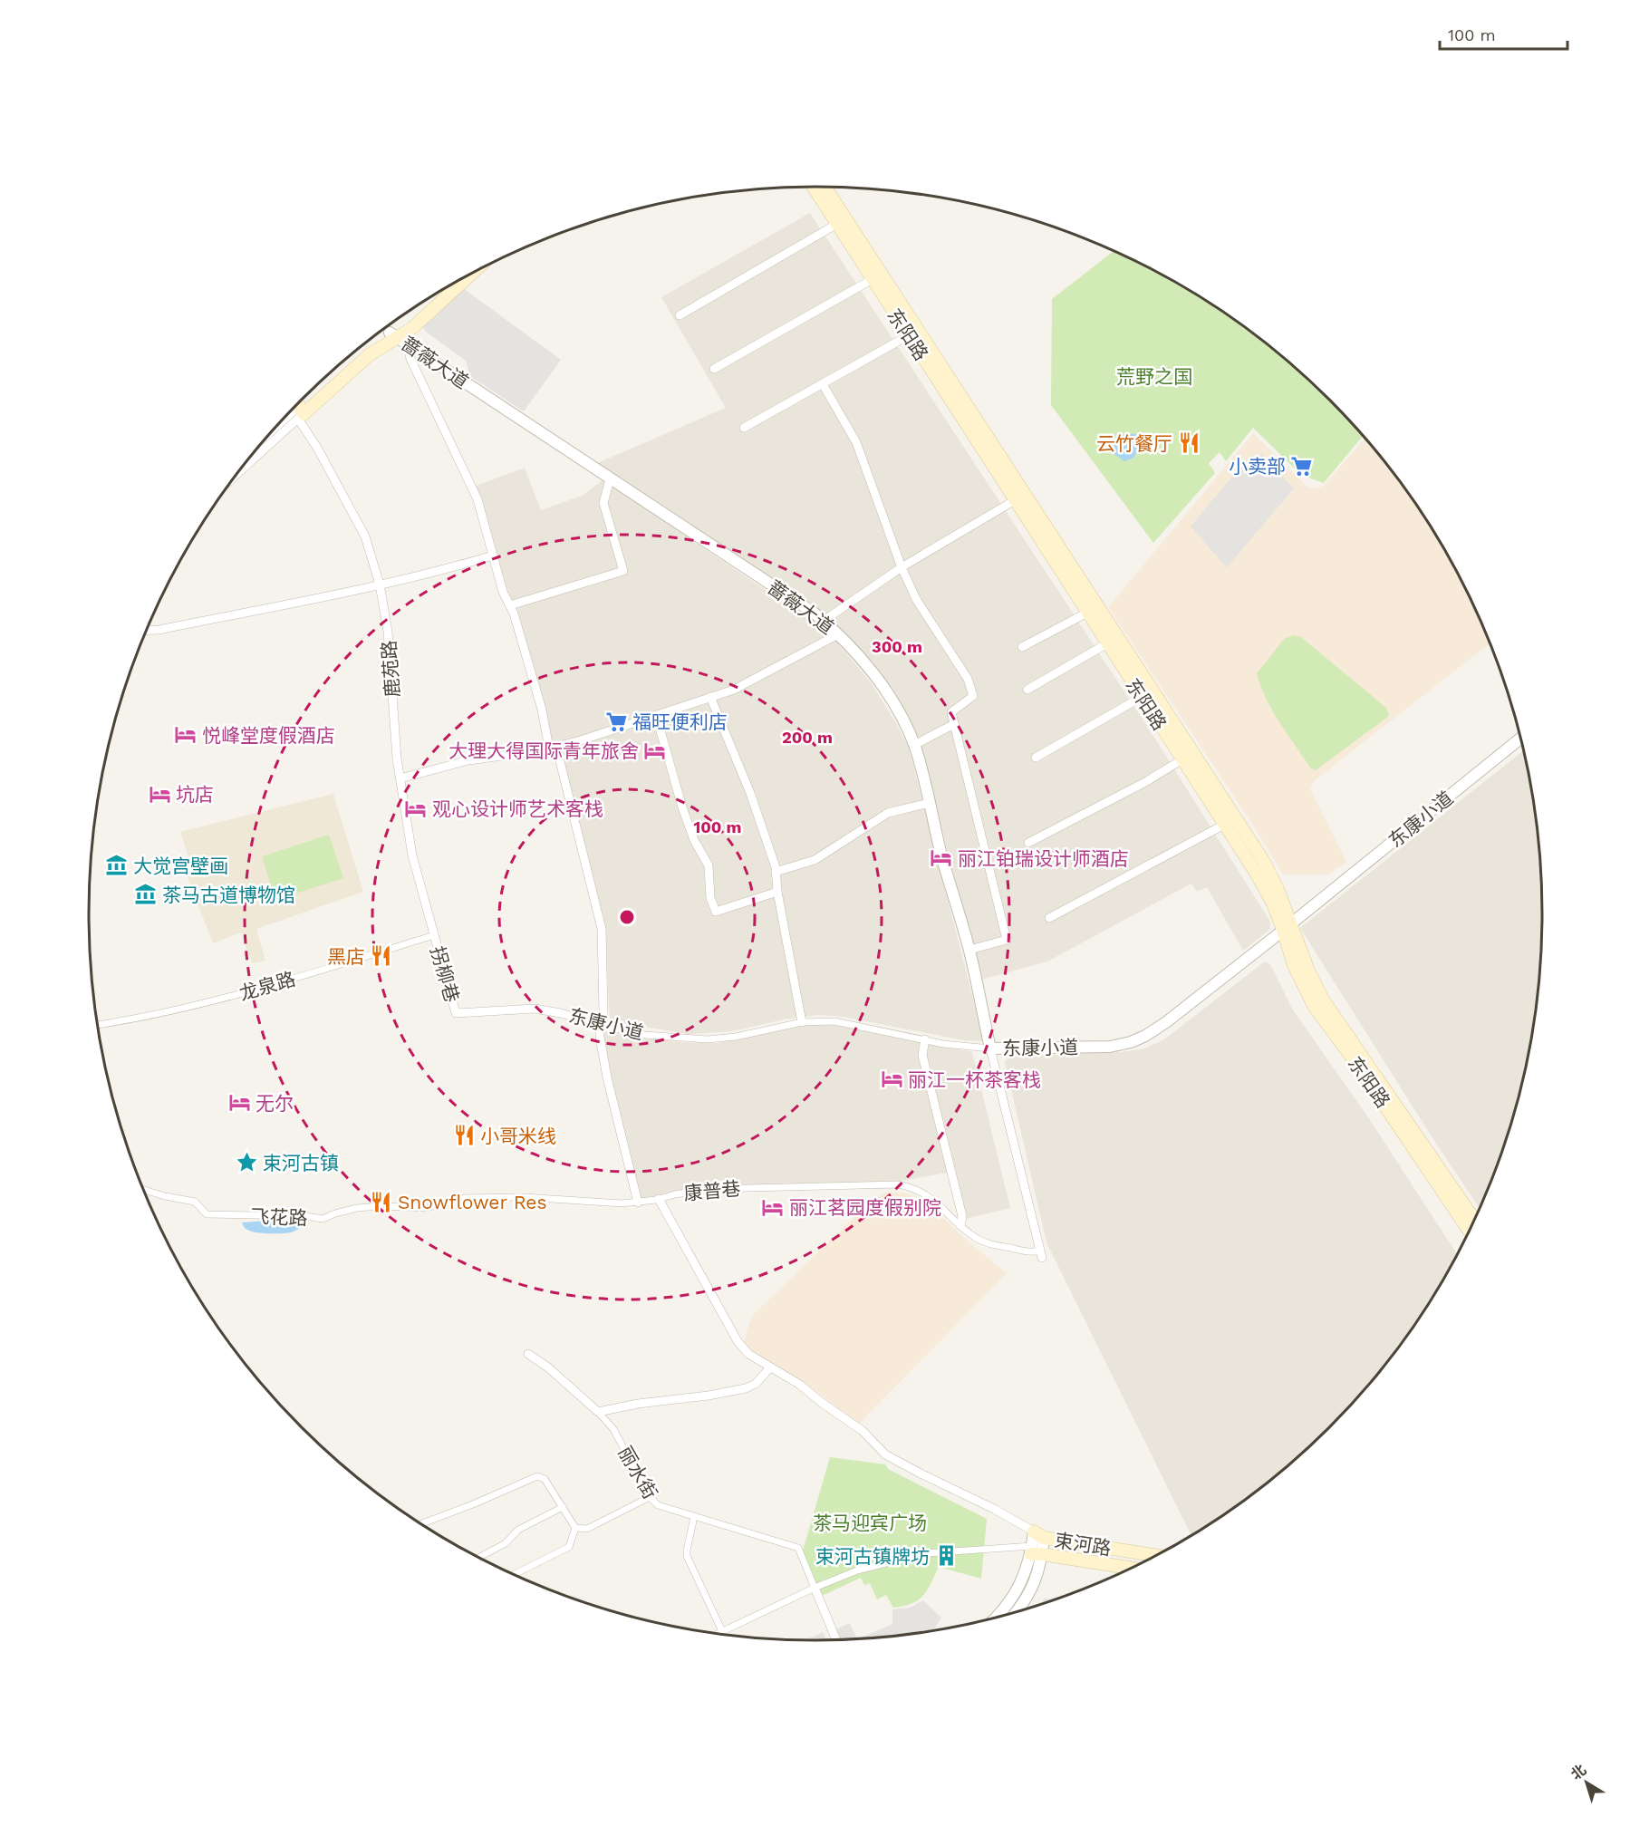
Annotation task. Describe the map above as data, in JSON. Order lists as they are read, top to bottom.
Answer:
{
  "streets": {
    "main road": ["东阳路", "束河路"],
    "street": [
      "蔷薇大道",
      "鹿苑路",
      "东康小道",
      "拐柳巷",
      "龙泉路",
      "康普巷",
      "飞花路",
      "丽水街"
    ]
  },
  "crossings": [
    ["东阳路", "东康小道"],
    ["蔷薇大道", "东康小道"],
    ["鹿苑路", "拐柳巷"],
    ["鹿苑路", "龙泉路"],
    ["东康小道", "拐柳巷"],
    ["拐柳巷", "龙泉路"],
    ["康普巷", "飞花路"]
  ],
  "parks": ["荒野之国", "茶马迎宾广场"],
  "places": {
    "restaurant": [
      "云竹餐厅",
      "黑店",
      "小哥米线",
      "Snowflower Res"
    ],
    "supermarket": ["小卖部", "福旺便利店"],
    "hotel": [
      "悦峰堂度假酒店",
      "大理大得国际青年旅舍",
      "坑店",
      "观心设计师艺术客栈",
      "丽江铂瑞设计师酒店",
      "丽江一杯茶客栈",
      "无尔",
      "丽江茗园度假别院"
    ],
    "museum": ["大觉宫壁画", "茶马古道博物馆"],
    "place": ["束河古镇"],
    "building": ["束河古镇牌坊"]
  },
  "scale_bar": "100 m",
  "north": "top left",
  "rings": ["300 m", "200 m", "100 m"]
}
